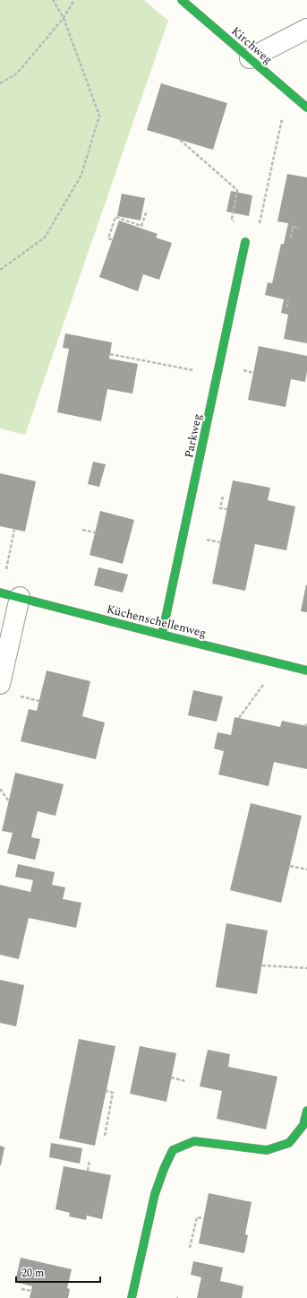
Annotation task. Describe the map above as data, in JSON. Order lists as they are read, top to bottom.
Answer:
{
  "streets": {
    "street": ["Kirchweg", "Parkweg", "Küchenschellenweg"]
  },
  "crossings": [
    ["Parkweg", "Küchenschellenweg"]
  ],
  "scale_bar": "20 m"
}
